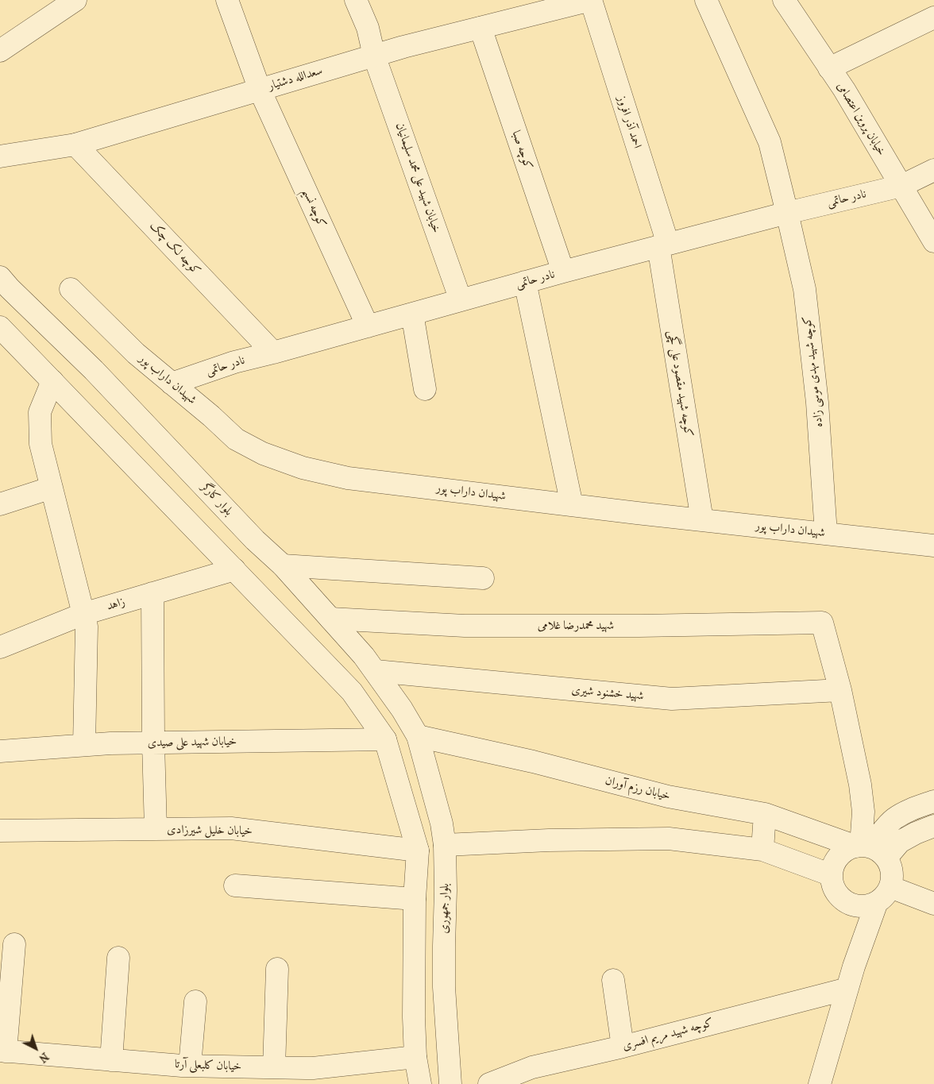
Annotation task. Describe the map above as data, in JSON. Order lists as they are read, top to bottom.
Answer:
{
  "streets": {
    "street": [
      "سعدالله دشتیار",
      "خیابان پروین اعتصامی",
      "احمد آذر افروز",
      "کوچه صبا",
      "خیابان شهید علی محمد سلیمانیان",
      "نادر حاتمی",
      "کوچه نسیم",
      "کوچه لک چک",
      "کوچه شهید مهدی موسی زاده",
      "شهیدان داراب پور",
      "کوچه شهید مقصود علی گچی",
      "بلوار کارگر",
      "زاهد",
      "شهید محمدرضا غلامی",
      "شهید خشنود شیری",
      "خیابان شهید علی صیدی",
      "خیابان رزم آوران",
      "خیابان خلیل شیرزادی",
      "بلوار جمهوری",
      "کوچه شهید مریم افسری",
      "خیابان کلبعلی آرتا"
    ]
  },
  "crossings": [
    ["سعدالله دشتیار", "احمد آذر افروز"],
    ["سعدالله دشتیار", "کوچه صبا"],
    ["سعدالله دشتیار", "خیابان شهید علی محمد سلیمانیان"],
    ["سعدالله دشتیار", "کوچه نسیم"],
    ["سعدالله دشتیار", "کوچه لک چک"],
    ["خیابان پروین اعتصامی", "نادر حاتمی"],
    ["احمد آذر افروز", "نادر حاتمی"],
    ["احمد آذر افروز", "کوچه شهید مقصود علی گچی"],
    ["کوچه صبا", "نادر حاتمی"],
    ["خیابان شهید علی محمد سلیمانیان", "نادر حاتمی"],
    ["نادر حاتمی", "کوچه نسیم"],
    ["نادر حاتمی", "کوچه لک چک"],
    ["نادر حاتمی", "کوچه شهید مهدی موسی زاده"],
    ["نادر حاتمی", "شهیدان داراب پور"],
    ["نادر حاتمی", "کوچه شهید مقصود علی گچی"],
    ["کوچه شهید مهدی موسی زاده", "شهیدان داراب پور"],
    ["شهیدان داراب پور", "کوچه شهید مقصود علی گچی"],
    ["بلوار کارگر", "شهید محمدرضا غلامی"],
    ["بلوار کارگر", "شهید خشنود شیری"],
    ["بلوار کارگر", "خیابان رزم آوران"],
    ["بلوار کارگر", "بلوار جمهوری"],
    ["شهید محمدرضا غلامی", "شهید خشنود شیری"],
    ["خیابان شهید علی صیدی", "خیابان رزم آوران"],
    ["خیابان رزم آوران", "بلوار جمهوری"],
    ["خیابان خلیل شیرزادی", "بلوار جمهوری"]
  ],
  "north": "bottom right"
}
